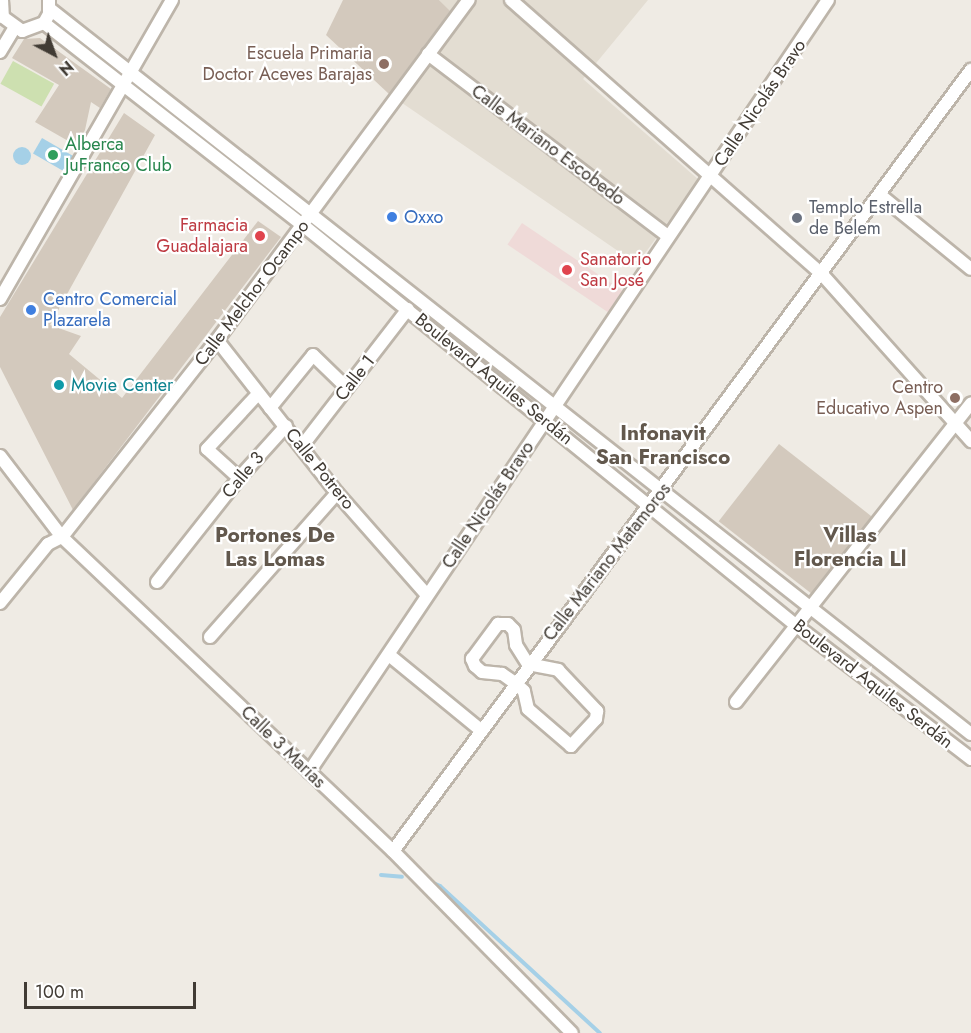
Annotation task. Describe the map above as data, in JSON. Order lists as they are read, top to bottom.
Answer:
{
  "streets": {
    "street": [
      "Calle Nicolás Bravo",
      "Calle Mariano Escobedo",
      "Calle Melchor Ocampo",
      "Calle 1",
      "Boulevard Aquiles Serdán",
      "Calle Potrero",
      "Calle 3",
      "Calle Mariano Matamoros",
      "Calle 3 Marías"
    ]
  },
  "crossings": [
    ["Calle Nicolás Bravo", "Calle Mariano Escobedo"],
    ["Calle Nicolás Bravo", "Boulevard Aquiles Serdán"],
    ["Calle Nicolás Bravo", "Calle Potrero"],
    ["Calle Nicolás Bravo", "Calle 3 Marías"],
    ["Calle Mariano Escobedo", "Calle Melchor Ocampo"],
    ["Calle Melchor Ocampo", "Boulevard Aquiles Serdán"],
    ["Calle Melchor Ocampo", "Calle Potrero"],
    ["Calle Melchor Ocampo", "Calle 3 Marías"],
    ["Calle 1", "Boulevard Aquiles Serdán"],
    ["Calle 1", "Calle Potrero"],
    ["Boulevard Aquiles Serdán", "Calle Mariano Matamoros"],
    ["Calle Potrero", "Calle 3"],
    ["Calle Mariano Matamoros", "Calle 3 Marías"]
  ],
  "districts": ["Infonavit San Francisco", "Portones De Las Lomas", "Villas Florencia Ll"],
  "places": [
    "Escuela Primaria Doctor Aceves Barajas",
    "Alberca JuFranco Club",
    "Oxxo",
    "Templo Estrella de Belem",
    "Farmacia Guadalajara",
    "Sanatorio San José",
    "Centro Comercial Plazarela",
    "Movie Center",
    "Centro Educativo Aspen"
  ],
  "scale_bar": "100 m",
  "north": "bottom right"
}
